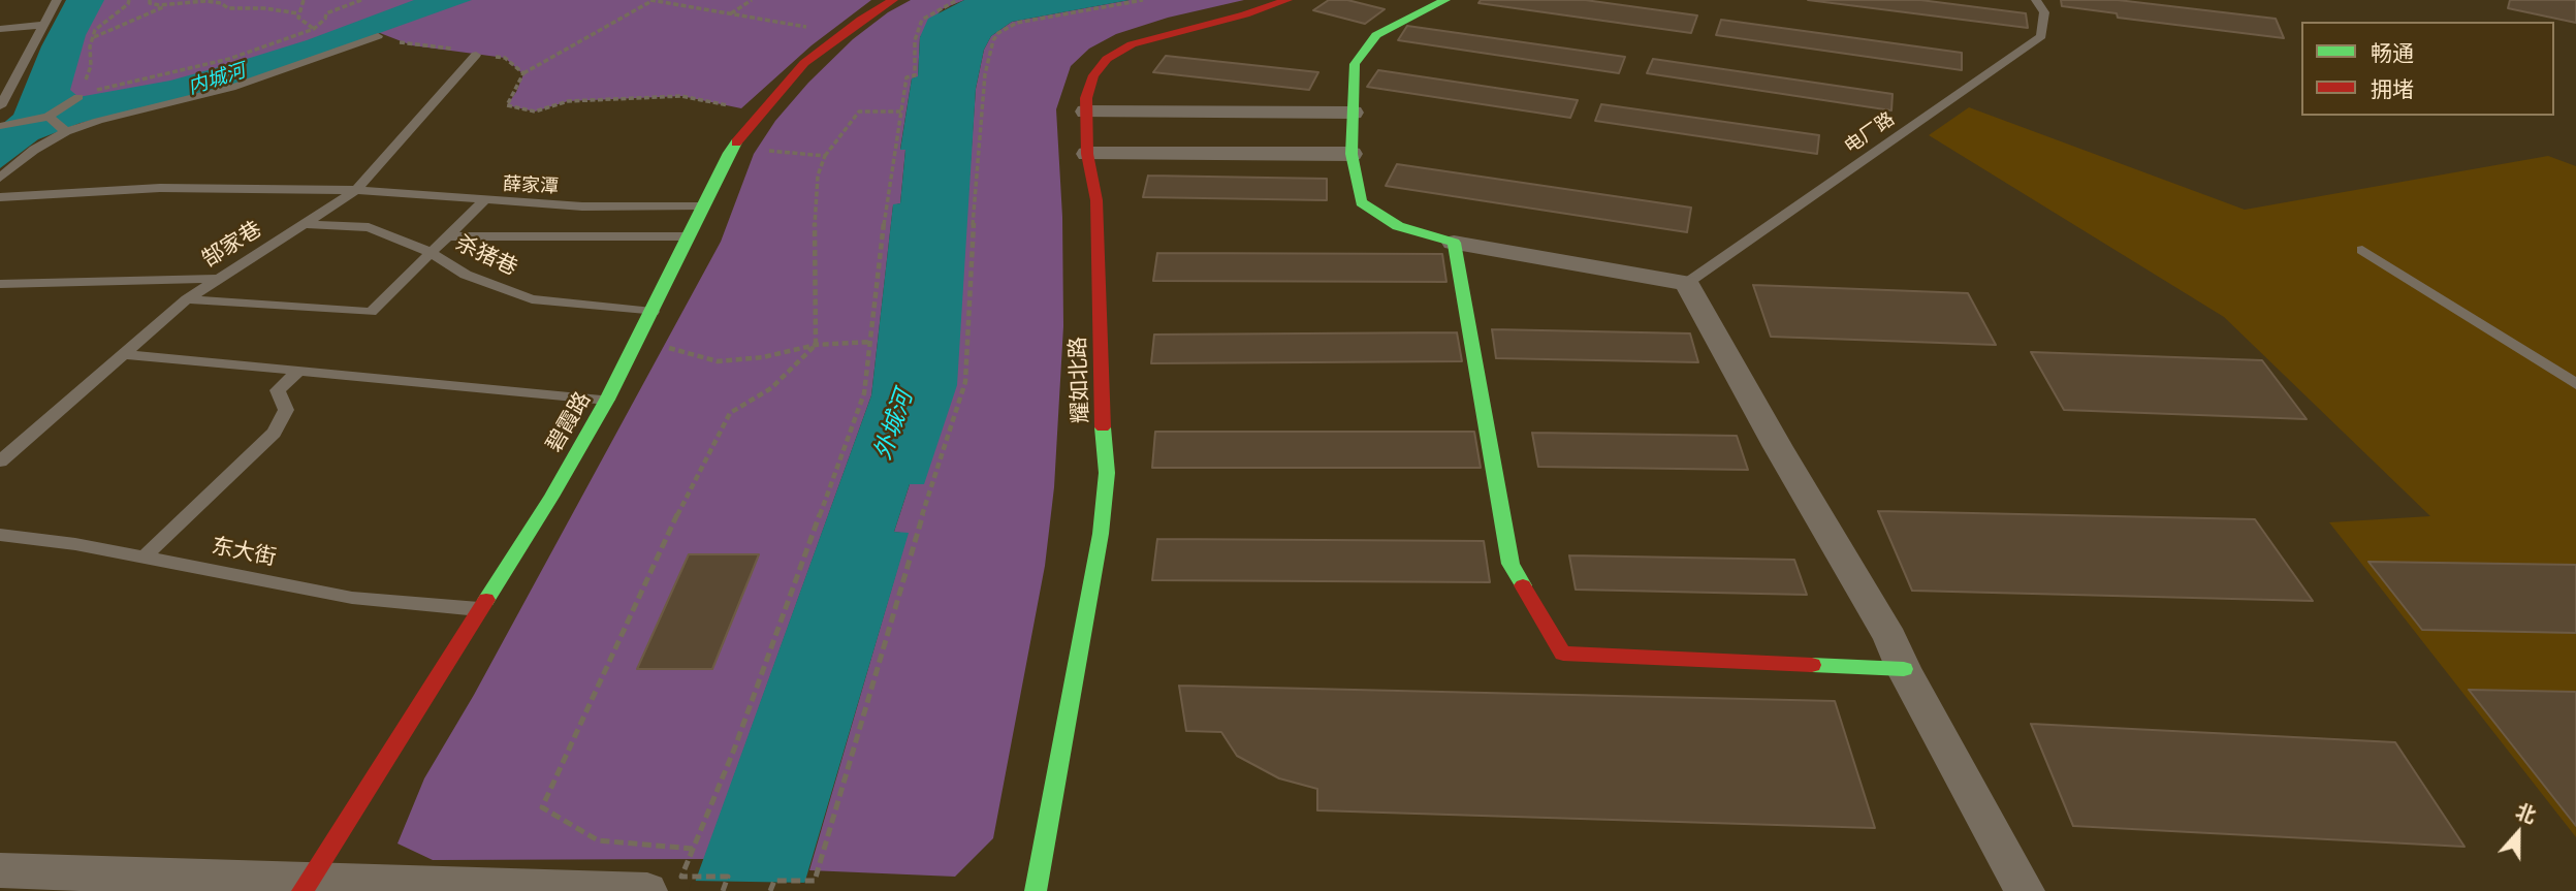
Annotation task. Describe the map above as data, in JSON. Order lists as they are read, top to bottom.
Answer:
{
  "streets": {
    "street": ["耀如北路", "碧霞路"],
    "lane": [
      "电厂路",
      "薛家潭",
      "郜家巷",
      "杀猪巷",
      "东大街"
    ]
  },
  "crossings": [
    ["薛家潭", "郜家巷"],
    ["薛家潭", "碧霞路"],
    ["郜家巷", "杀猪巷"],
    ["杀猪巷", "碧霞路"],
    ["碧霞路", "东大街"]
  ],
  "water": ["内城河", "外城河"],
  "legend": ["畅通", "拥堵"],
  "north": "top"
}
